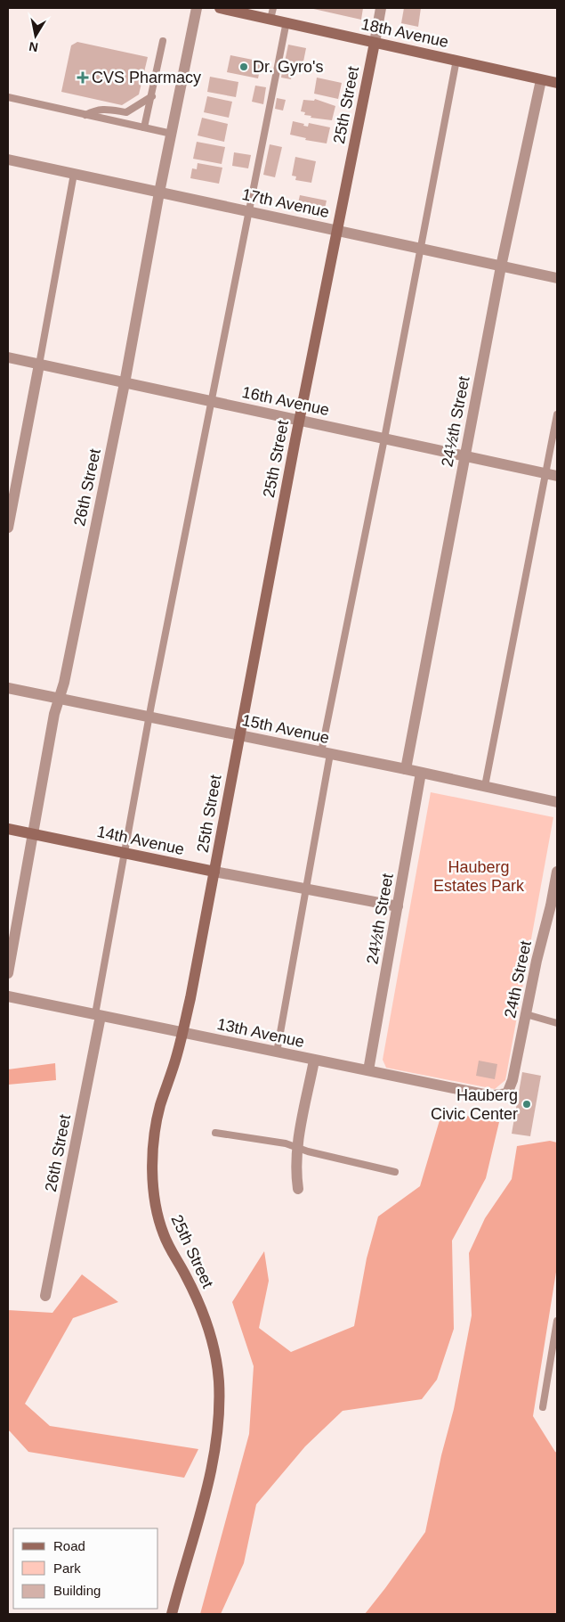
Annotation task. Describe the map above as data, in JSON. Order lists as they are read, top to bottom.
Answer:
{
  "streets": {
    "street": [
      "18th Avenue",
      "25th Street",
      "17th Avenue",
      "16th Avenue",
      "24½th Street",
      "26th Street",
      "15th Avenue",
      "14th Avenue",
      "24th Street",
      "13th Avenue"
    ]
  },
  "crossings": [
    ["18th Avenue", "25th Street"],
    ["18th Avenue", "24½th Street"],
    ["25th Street", "17th Avenue"],
    ["25th Street", "16th Avenue"],
    ["25th Street", "15th Avenue"],
    ["25th Street", "14th Avenue"],
    ["25th Street", "13th Avenue"],
    ["17th Avenue", "24½th Street"],
    ["17th Avenue", "26th Street"],
    ["16th Avenue", "24½th Street"],
    ["16th Avenue", "26th Street"],
    ["24½th Street", "15th Avenue"],
    ["24½th Street", "14th Avenue"],
    ["24½th Street", "13th Avenue"],
    ["26th Street", "15th Avenue"],
    ["26th Street", "14th Avenue"],
    ["26th Street", "13th Avenue"],
    ["24th Street", "13th Avenue"]
  ],
  "parks": ["Hauberg Estates Park"],
  "places": {
    "other": ["Dr. Gyro's", "Hauberg Civic Center"],
    "health": ["CVS Pharmacy"]
  },
  "legend": ["Road", "Park", "Building"],
  "north": "bottom"
}
